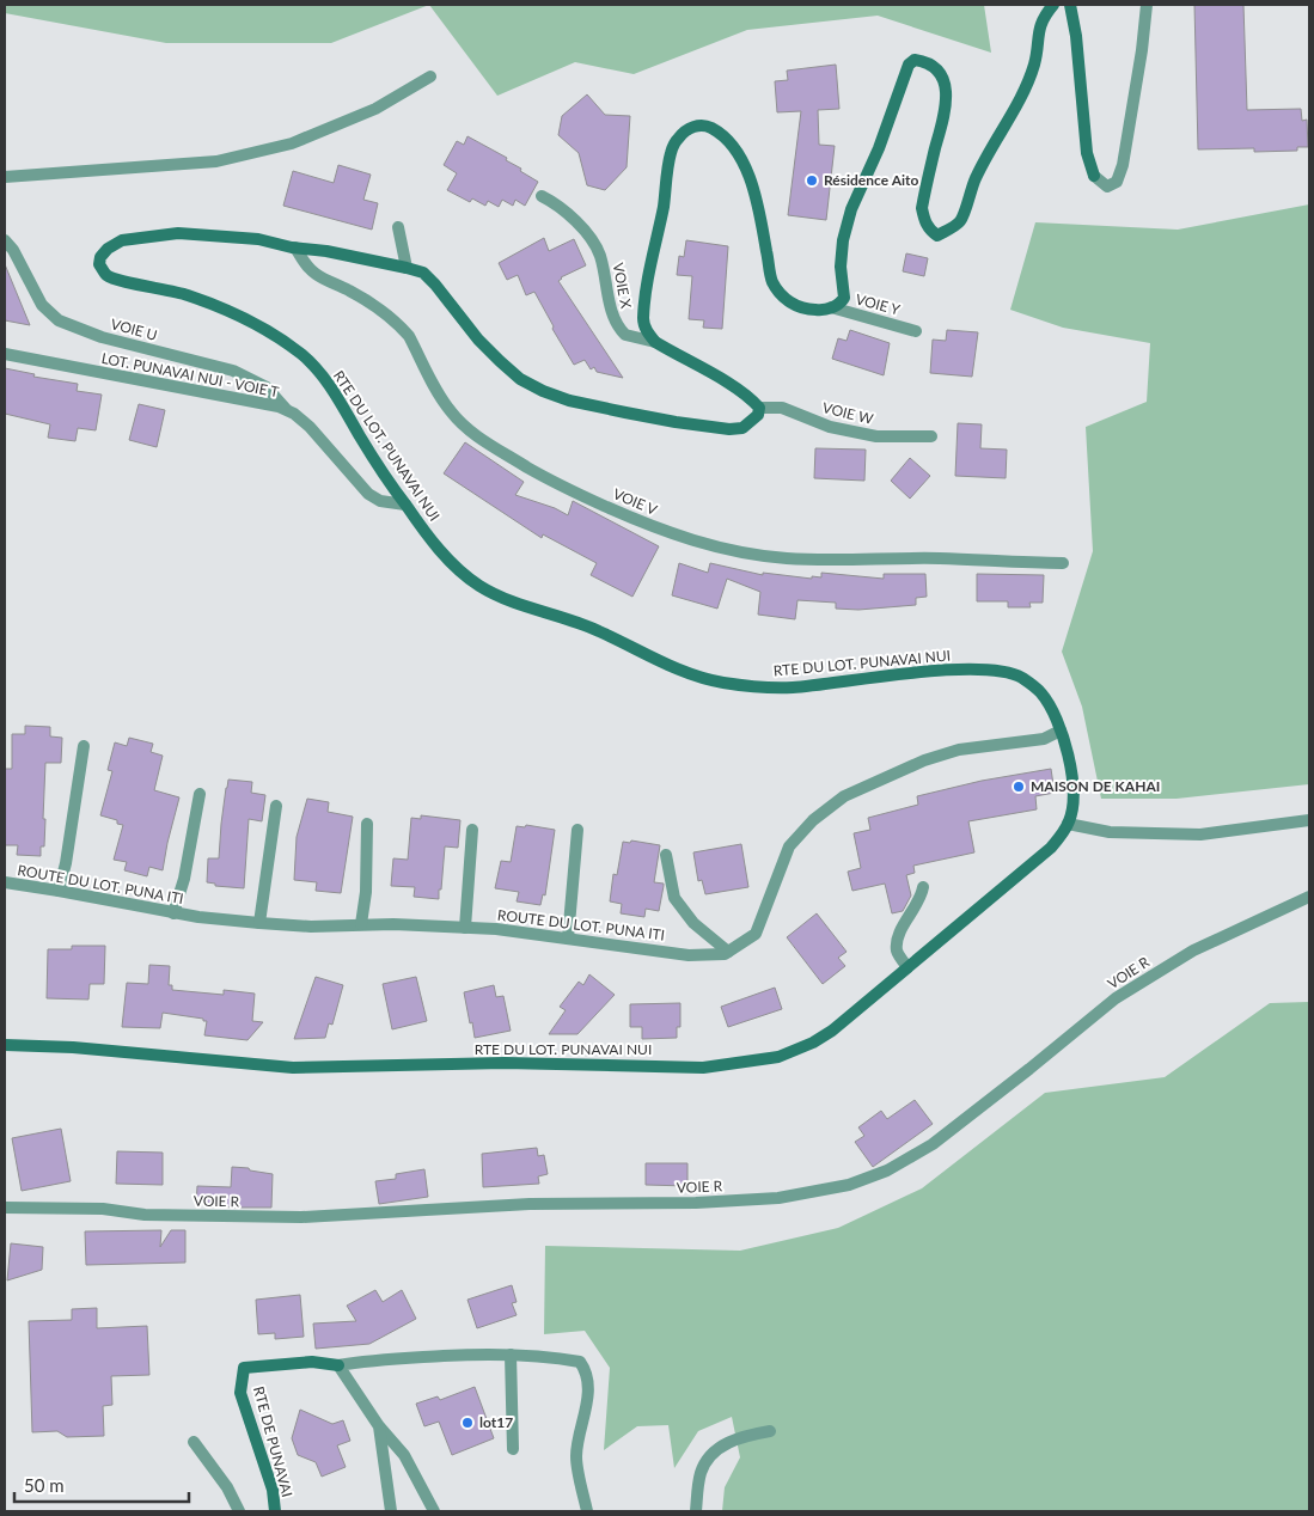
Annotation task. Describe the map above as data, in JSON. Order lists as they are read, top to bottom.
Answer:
{
  "streets": {
    "main road": ["RTE DU LOT. PUNAVAI NUI", "RTE DE PUNAVAI"],
    "street": [
      "VOIE X",
      "VOIE Y",
      "VOIE U",
      "LOT. PUNAVAI NUI - VOIE T",
      "VOIE W",
      "VOIE V",
      "ROUTE DU LOT. PUNA ITI",
      "VOIE R"
    ]
  },
  "crossings": [
    ["VOIE U", "LOT. PUNAVAI NUI - VOIE T"],
    ["LOT. PUNAVAI NUI - VOIE T", "RTE DU LOT. PUNAVAI NUI"],
    ["VOIE W", "RTE DU LOT. PUNAVAI NUI"],
    ["RTE DU LOT. PUNAVAI NUI", "VOIE V"],
    ["RTE DU LOT. PUNAVAI NUI", "ROUTE DU LOT. PUNA ITI"]
  ],
  "places": ["Résidence Aito", "MAISON DE KAHAI", "lot17"],
  "scale_bar": "50 m"
}
